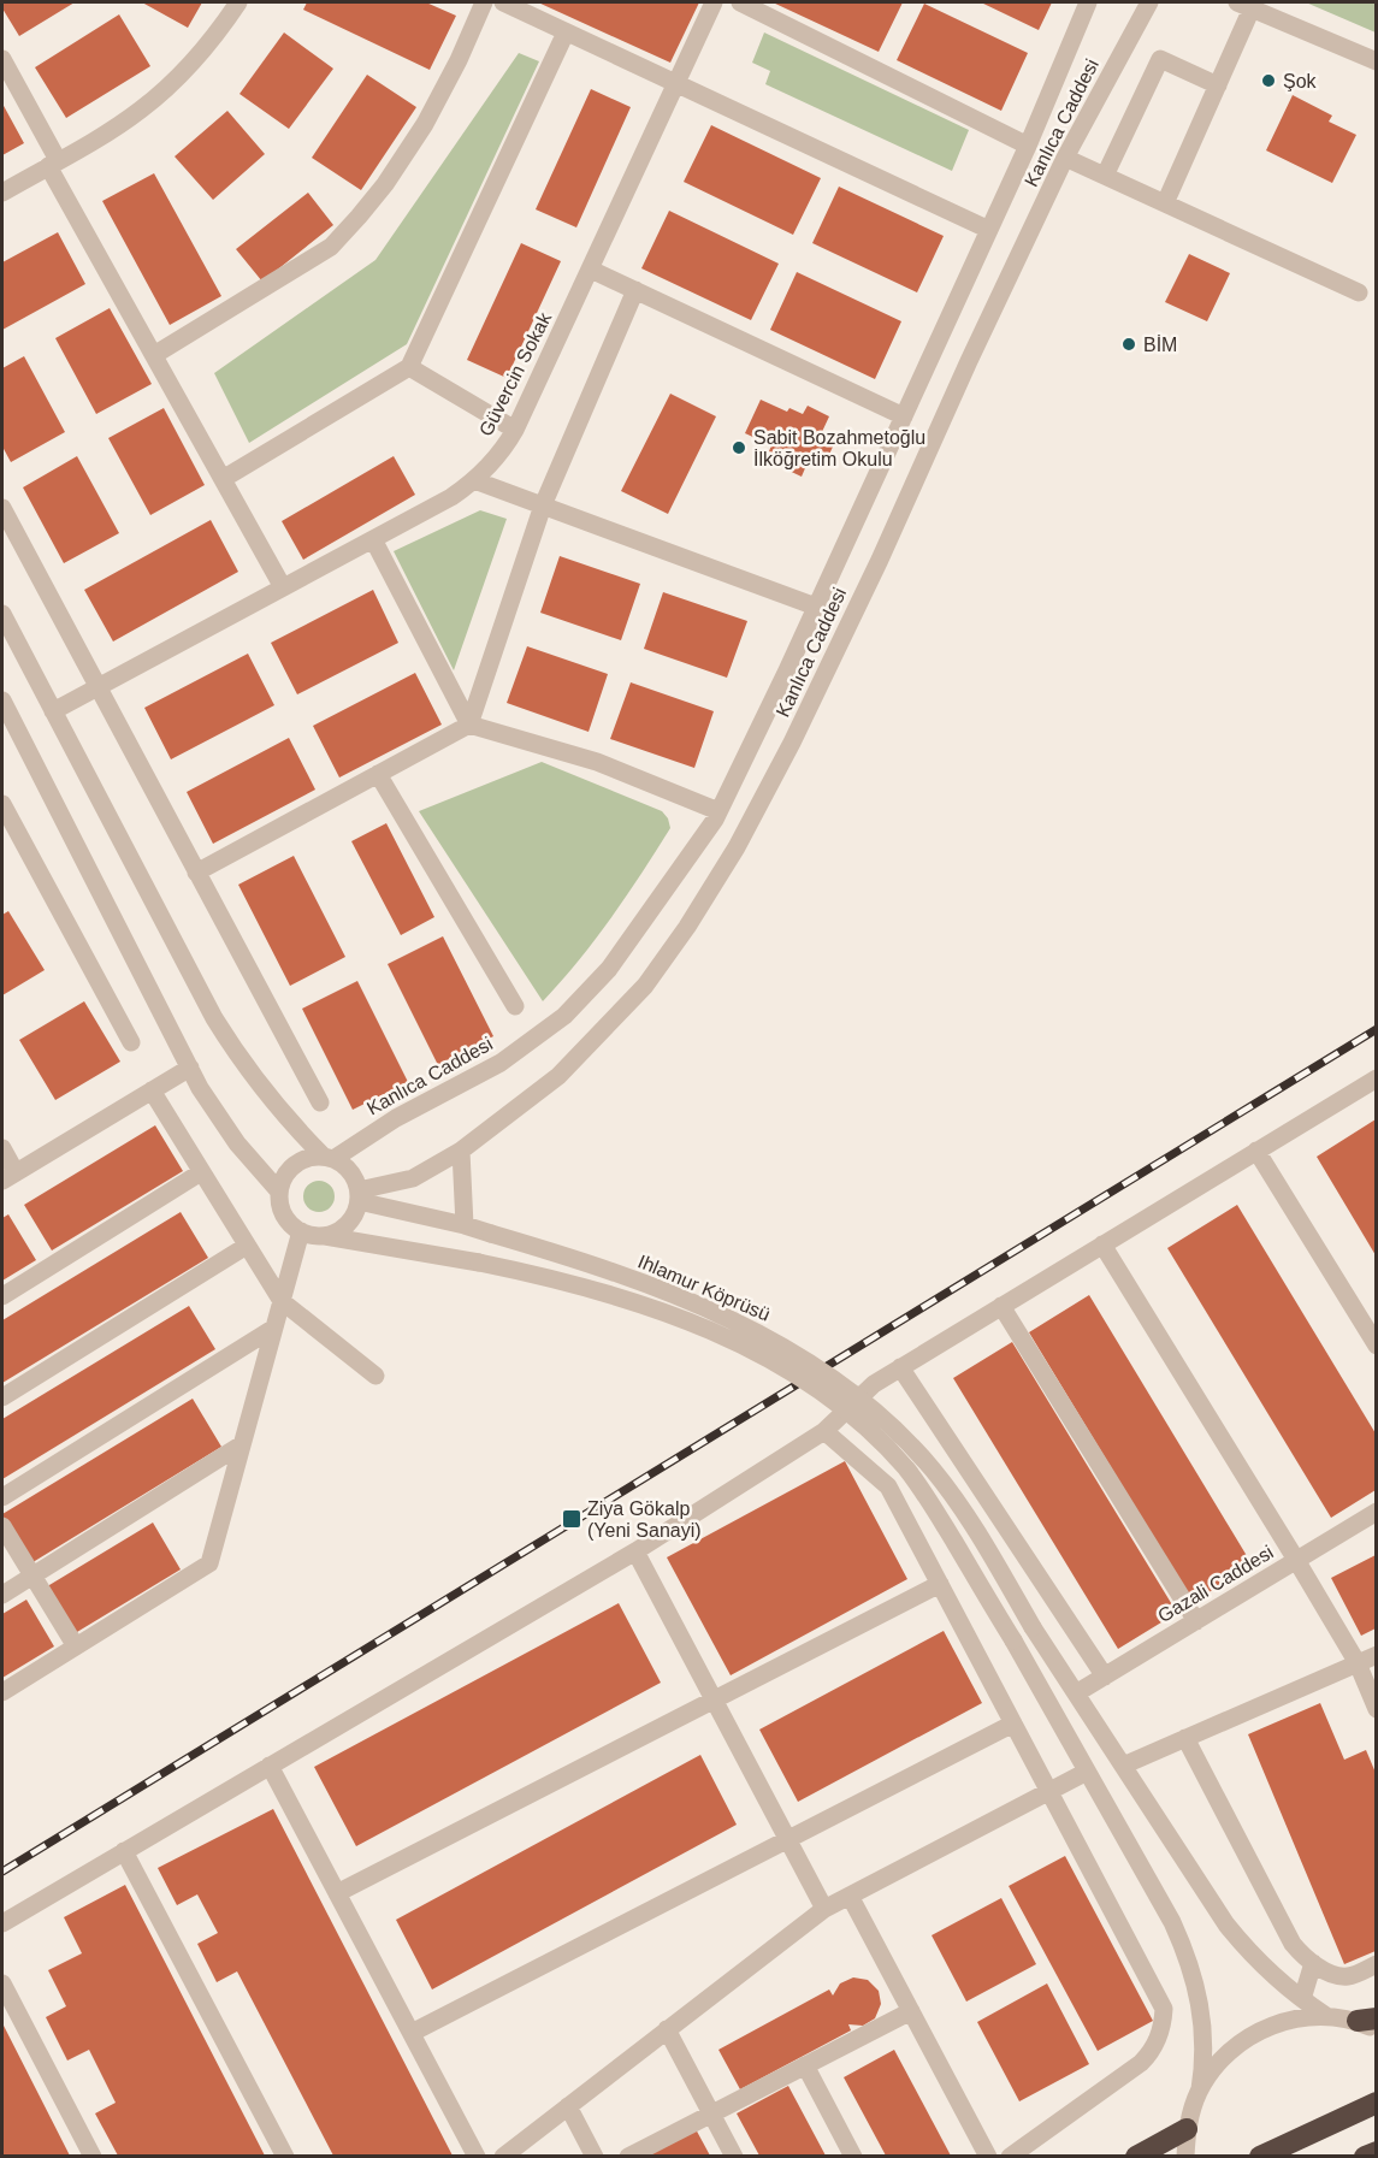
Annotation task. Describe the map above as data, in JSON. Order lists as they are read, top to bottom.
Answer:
{
  "streets": {
    "street": [
      "Kanlıca Caddesi",
      "Güvercin Sokak",
      "Ihlamur Köprüsü",
      "Gazali Caddesi"
    ]
  },
  "crossings": [
    ["Kanlıca Caddesi", "Ihlamur Köprüsü"],
    ["Ihlamur Köprüsü", "Gazali Caddesi"]
  ],
  "places": {
    "other": ["Şok", "BİM", "Sabit Bozahmetoğlu İlköğretim Okulu"],
    "transit": ["Ziya Gökalp (Yeni Sanayi)"]
  }
}
